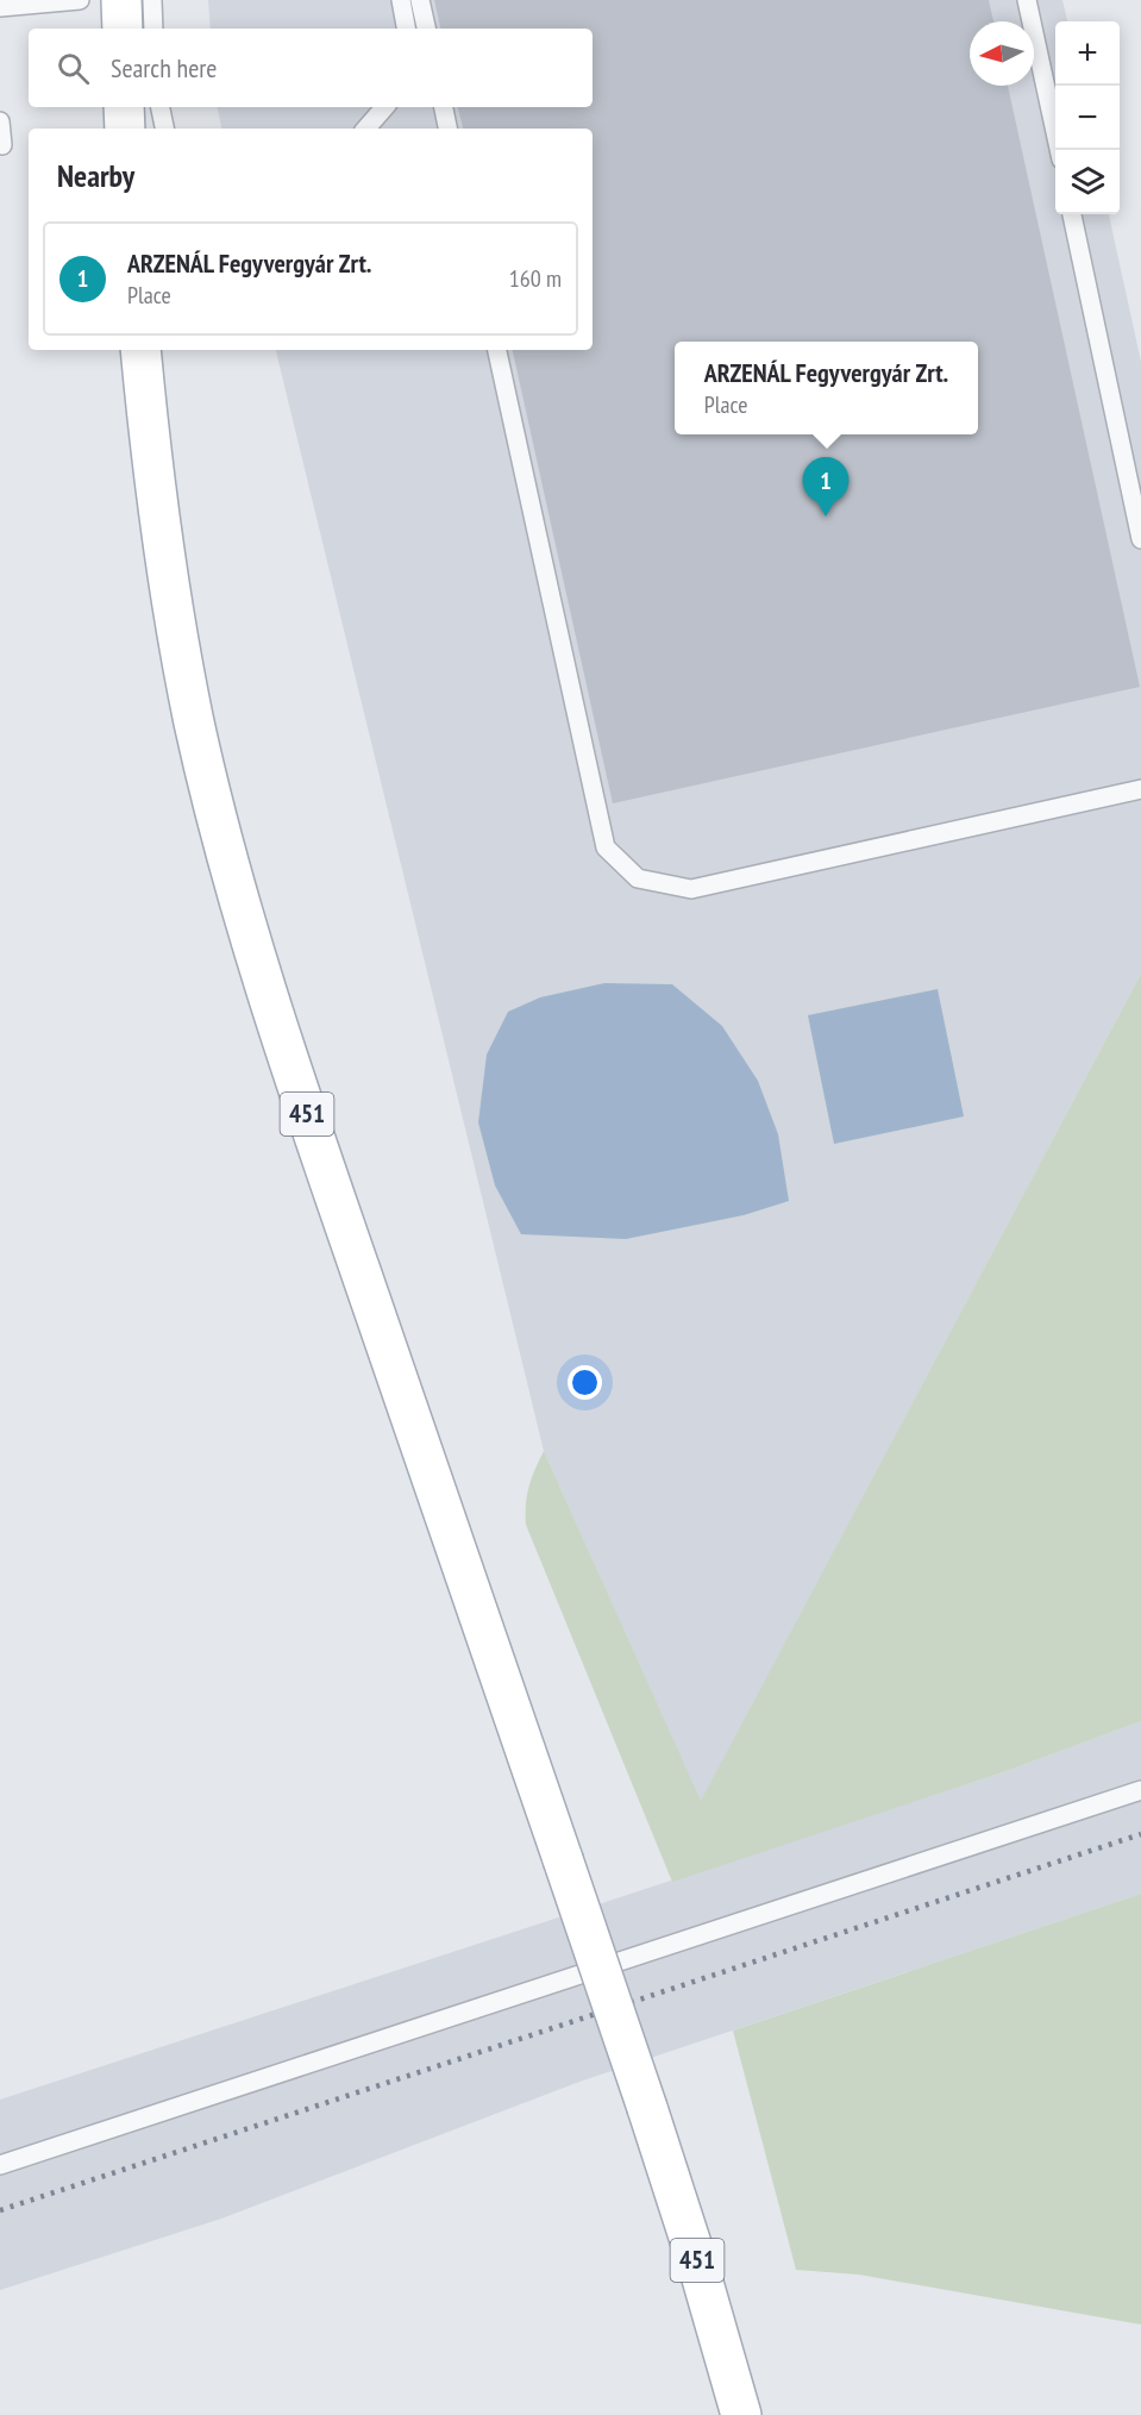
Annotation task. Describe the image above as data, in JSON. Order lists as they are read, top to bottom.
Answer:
{
  "streets": {
    "main road": ["451"]
  },
  "north": "left",
  "page": {
    "map_buttons": ["+", "−"],
    "search": "Search here",
    "heading": "Nearby",
    "list": [
      {
        "mark": "1",
        "name": "ARZENÁL Fegyvergyár Zrt.",
        "note": "Place",
        "value": "160 m"
      }
    ],
    "popup": ["ARZENÁL Fegyvergyár Zrt.", "Place"],
    "pins": "1"
  }
}
